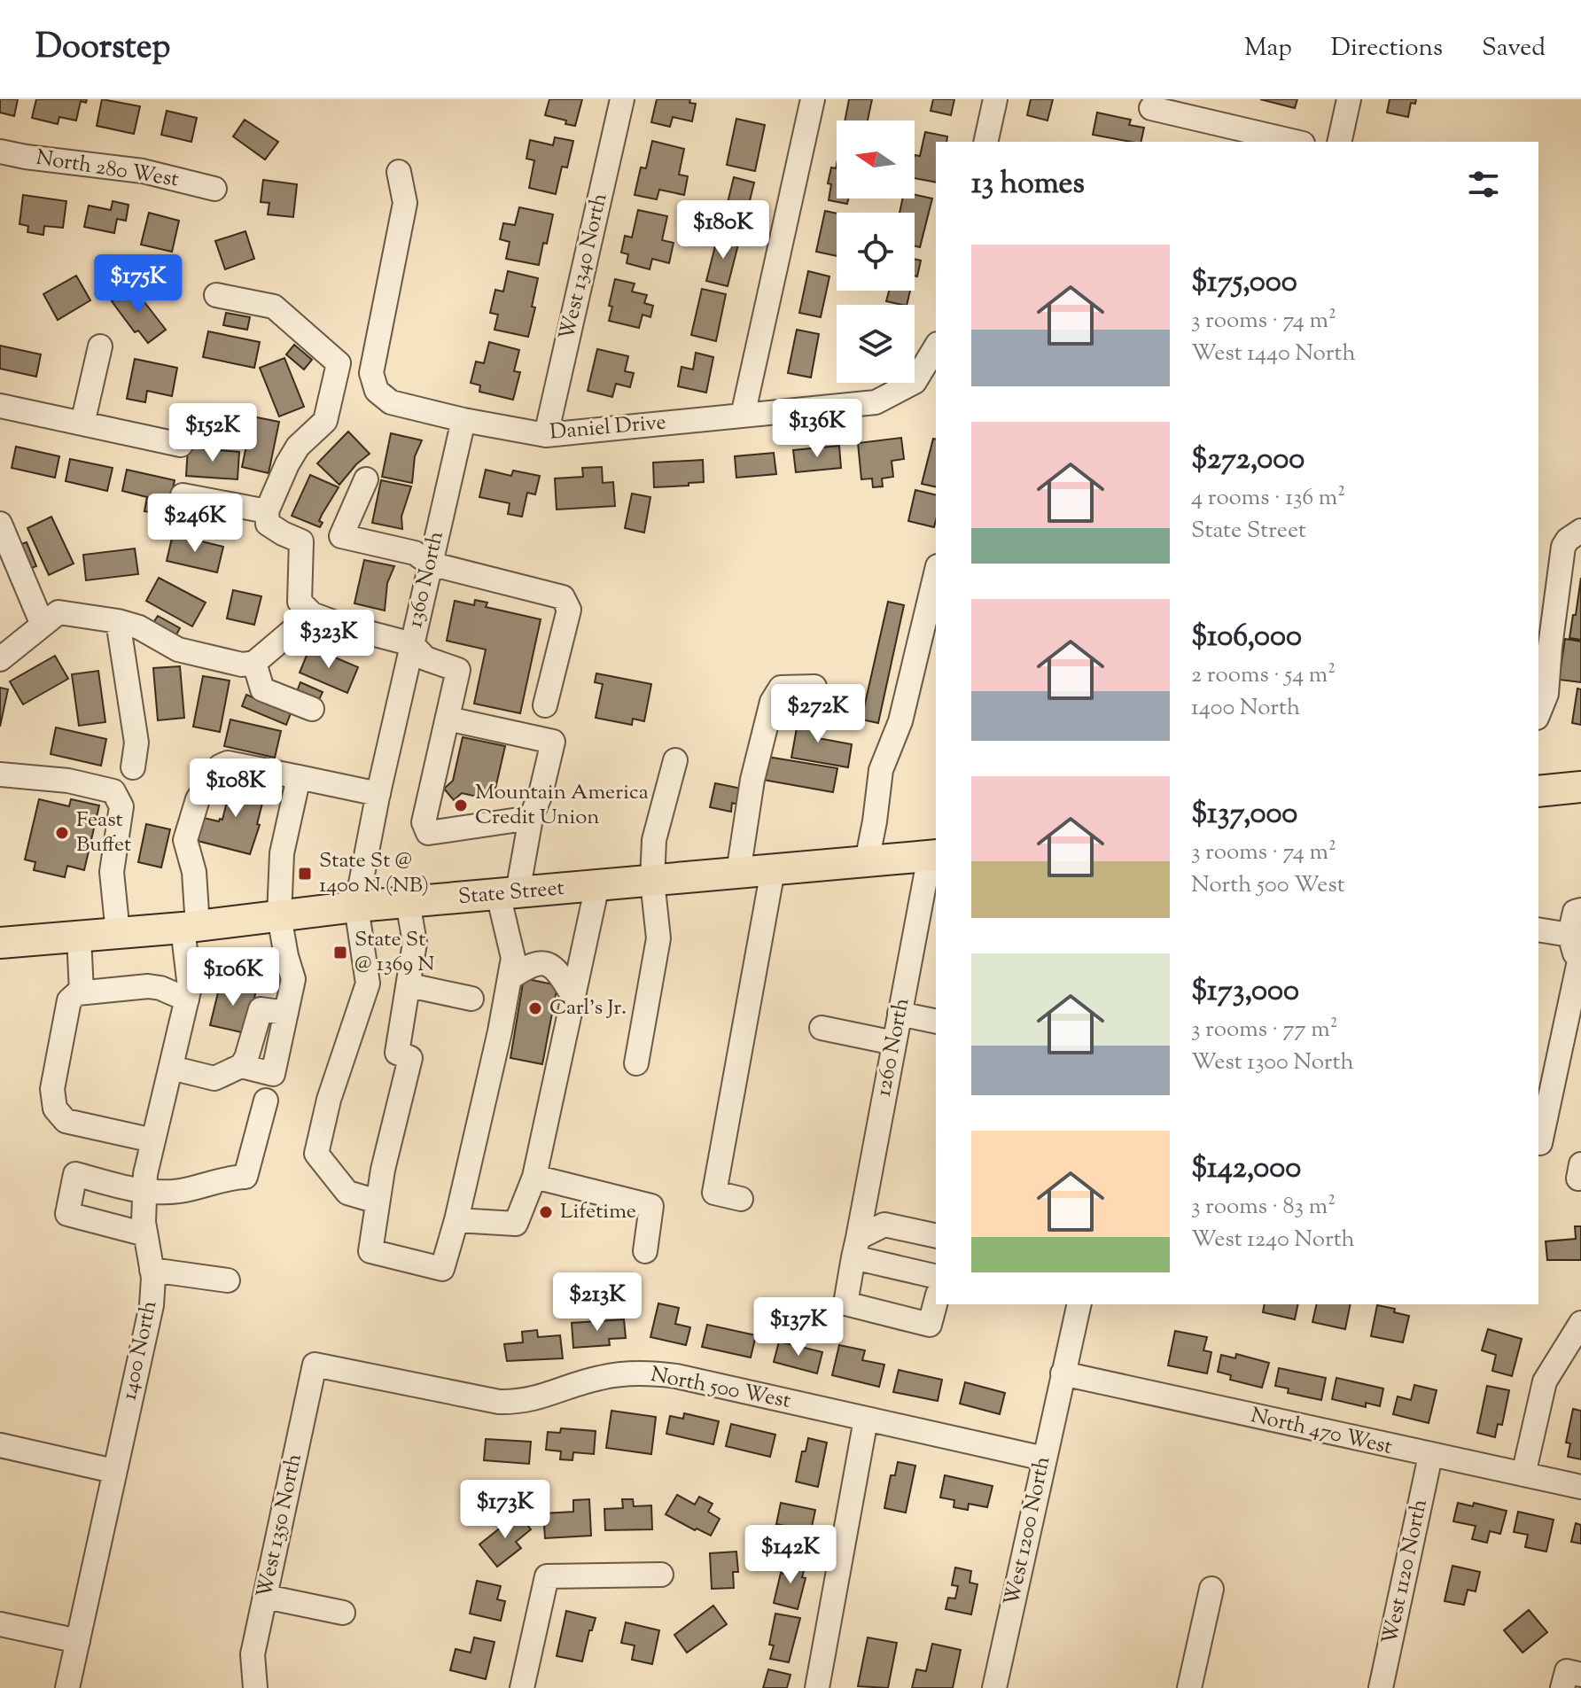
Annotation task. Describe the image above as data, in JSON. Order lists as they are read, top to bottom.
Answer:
{
  "streets": {
    "main road": ["State Street"],
    "street": [
      "North 280 West",
      "West 1340 North",
      "Daniel Drive",
      "1360 North",
      "1260 North",
      "1400 North",
      "North 500 West",
      "North 470 West",
      "West 1350 North",
      "West 1200 North",
      "West 1120 North"
    ]
  },
  "crossings": [
    ["West 1340 North", "Daniel Drive"],
    ["Daniel Drive", "1360 North"],
    ["1360 North", "State Street"],
    ["State Street", "1260 North"],
    ["State Street", "1400 North"],
    ["North 500 West", "West 1350 North"],
    ["North 500 West", "West 1200 North"],
    ["North 470 West", "West 1200 North"],
    ["North 470 West", "West 1120 North"]
  ],
  "places": {
    "other": [
      "Mountain America Credit Union",
      "Feast Buffet",
      "Carl's Jr.",
      "Lifetime"
    ],
    "transit": ["State St @ 1400 N (NB)", "State St @ 1369 N"]
  },
  "north": "left",
  "page": {
    "header": "Doorstep",
    "nav": ["Map", "Directions", "Saved"],
    "heading": "13 homes",
    "price": [
      "$180K",
      "$175K",
      "$136K",
      "$152K",
      "$246K",
      "$323K",
      "$272K",
      "$108K",
      "$106K",
      "$213K",
      "$137K",
      "$173K",
      "$142K"
    ],
    "list": [
      {
        "name": "$175,000",
        "note": "3 rooms · 74 m² · West 1440 North"
      },
      {
        "name": "$272,000",
        "note": "4 rooms · 136 m² · State Street"
      },
      {
        "name": "$106,000",
        "note": "2 rooms · 54 m² · 1400 North"
      },
      {
        "name": "$137,000",
        "note": "3 rooms · 74 m² · North 500 West"
      },
      {
        "name": "$173,000",
        "note": "3 rooms · 77 m² · West 1300 North"
      },
      {
        "name": "$142,000",
        "note": "3 rooms · 83 m² · West 1240 North"
      }
    ]
  }
}
